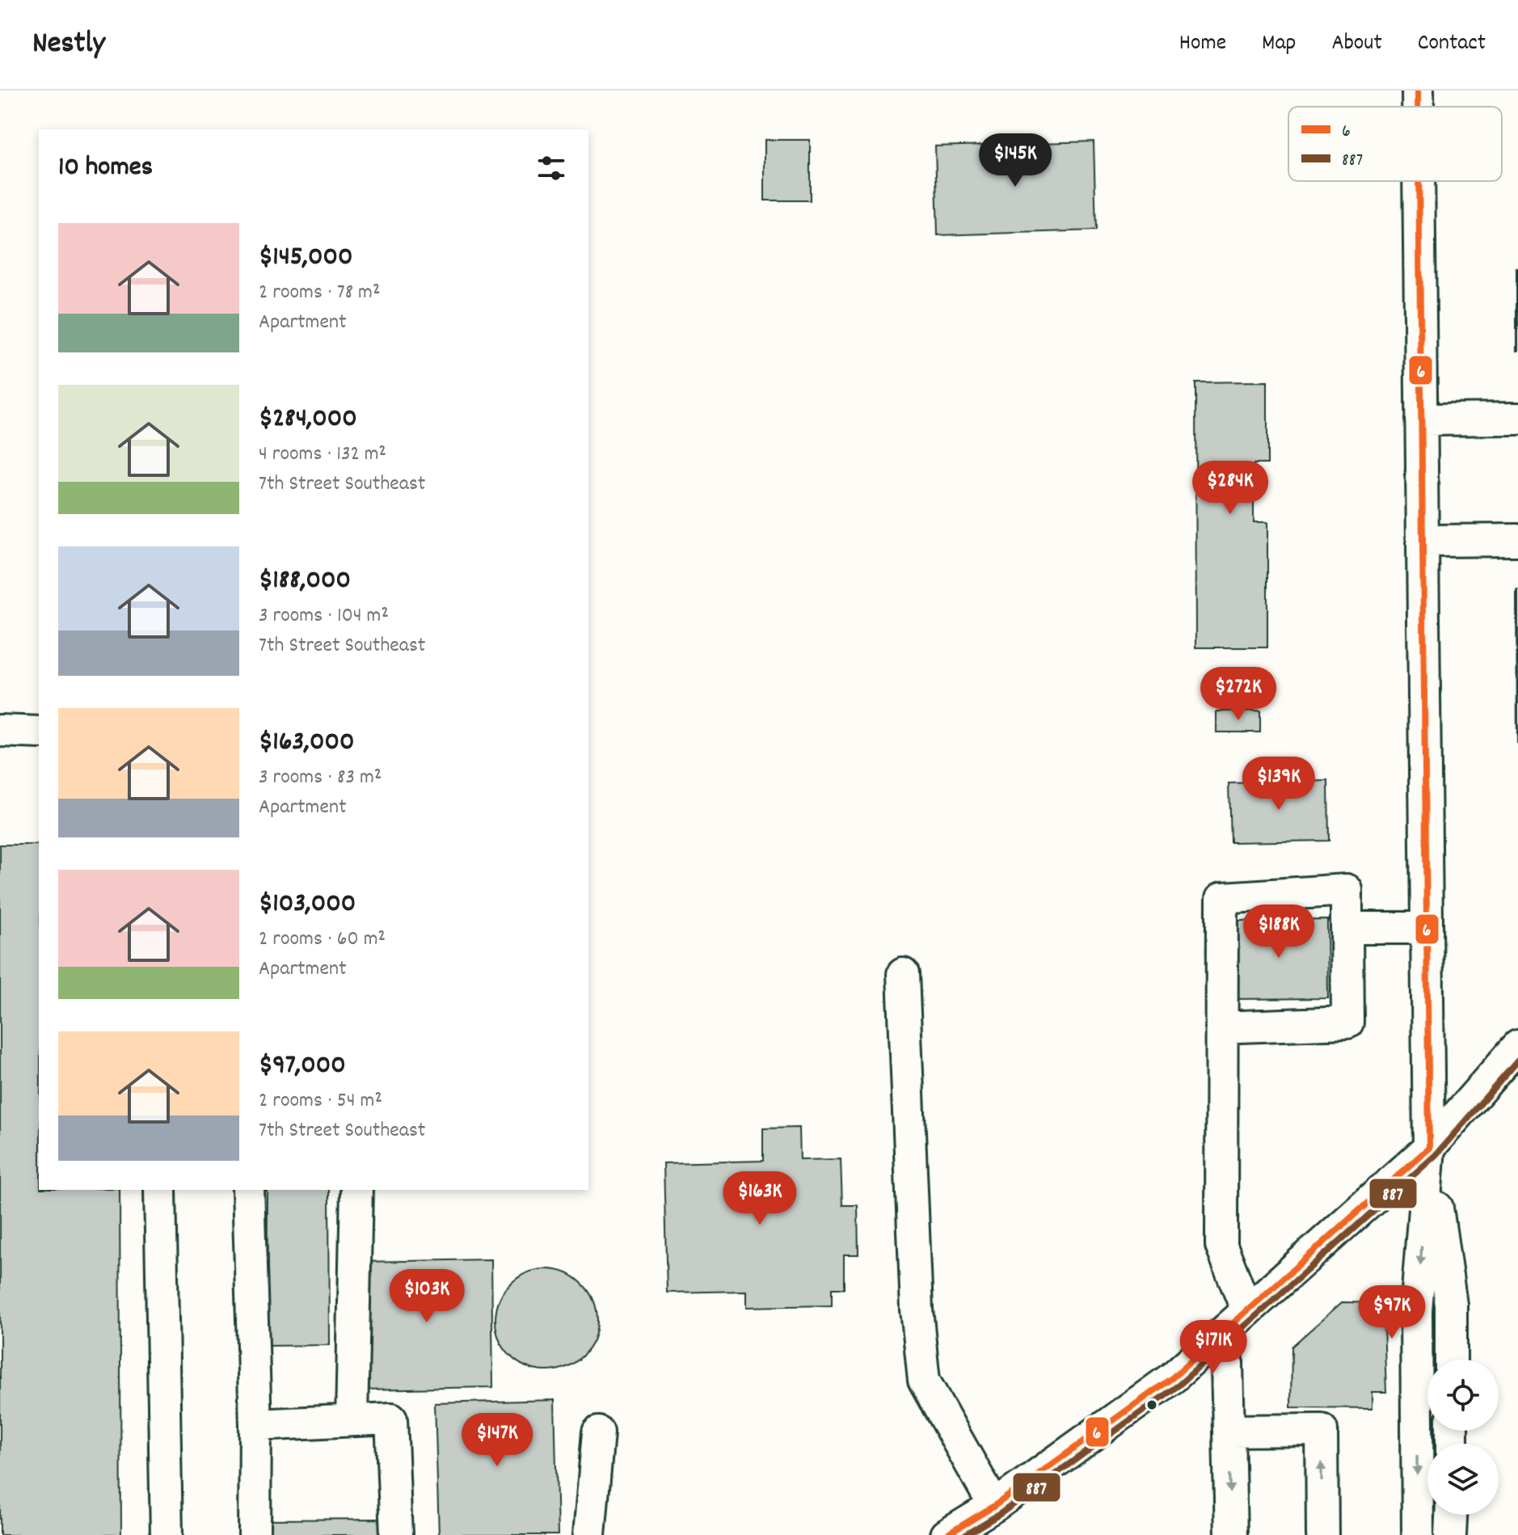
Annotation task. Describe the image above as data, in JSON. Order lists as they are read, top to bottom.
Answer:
{
  "lines": ["transit line 6", "transit line 887"],
  "legend": ["6", "887"],
  "page": {
    "header": "Nestly",
    "nav": [
      "Home",
      "Map",
      "About",
      "Contact"
    ],
    "heading": "10 homes",
    "price": [
      "$145K",
      "$284K",
      "$272K",
      "$139K",
      "$188K",
      "$163K",
      "$103K",
      "$97K",
      "$171K",
      "$147K"
    ],
    "list": [
      {
        "name": "$145,000",
        "note": "2 rooms · 78 m² · Apartment"
      },
      {
        "name": "$284,000",
        "note": "4 rooms · 132 m² · 7th Street Southeast"
      },
      {
        "name": "$188,000",
        "note": "3 rooms · 104 m² · 7th Street Southeast"
      },
      {
        "name": "$163,000",
        "note": "3 rooms · 83 m² · Apartment"
      },
      {
        "name": "$103,000",
        "note": "2 rooms · 60 m² · Apartment"
      },
      {
        "name": "$97,000",
        "note": "2 rooms · 54 m² · 7th Street Southeast"
      }
    ]
  }
}
